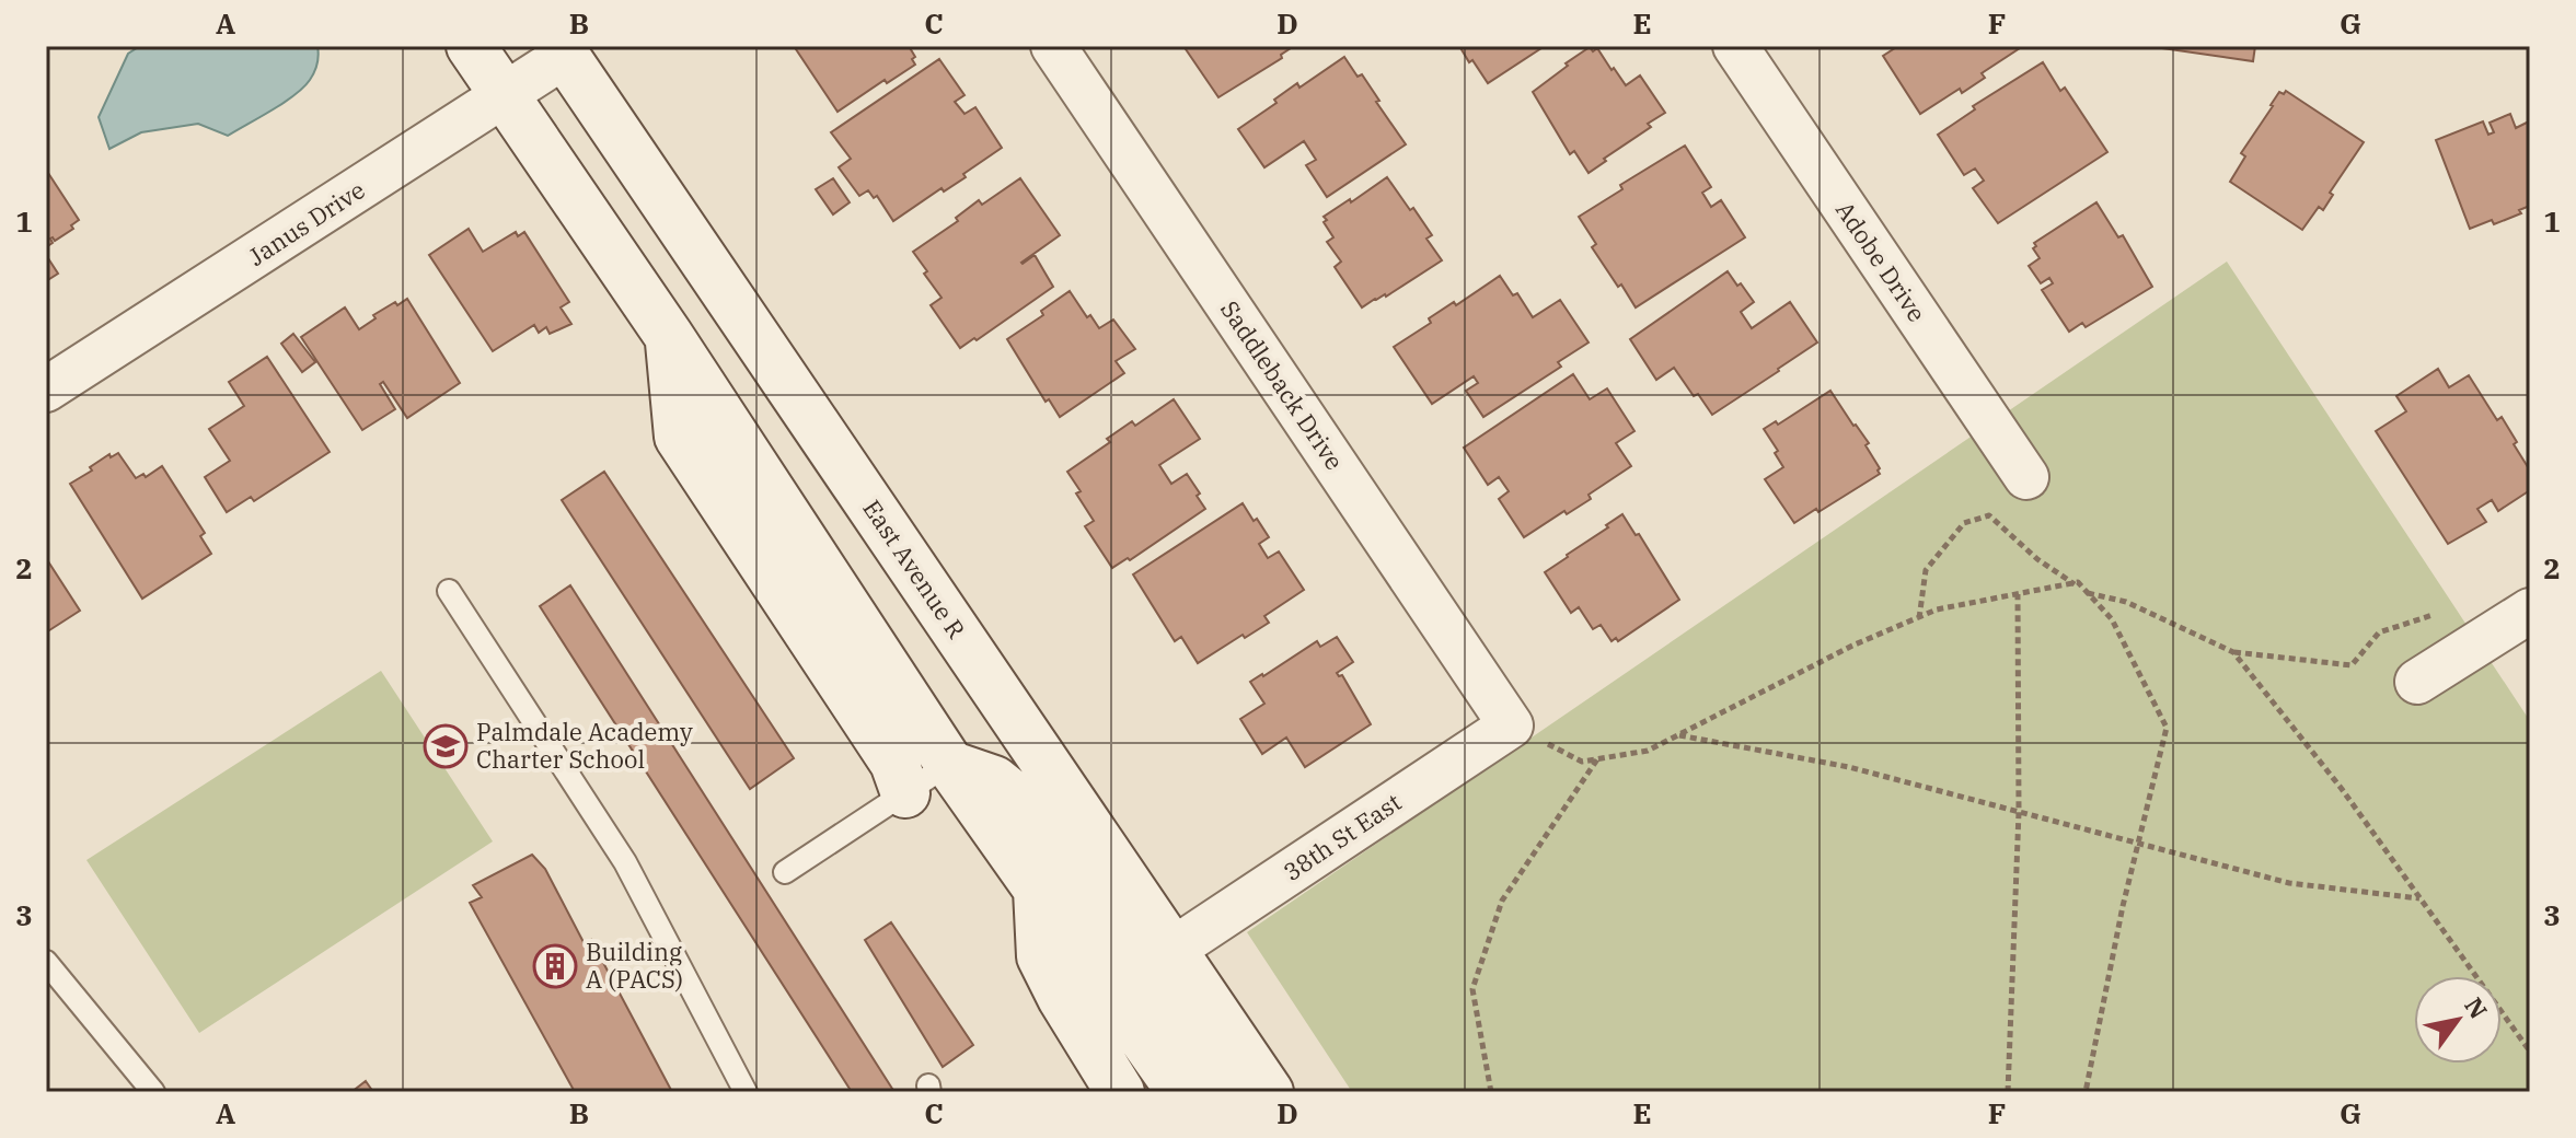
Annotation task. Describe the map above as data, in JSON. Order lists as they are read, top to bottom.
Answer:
{
  "streets": {
    "main road": ["East Avenue R"],
    "street": [
      "Janus Drive",
      "Adobe Drive",
      "Saddleback Drive",
      "38th St East"
    ]
  },
  "crossings": [
    ["Janus Drive", "East Avenue R"],
    ["Saddleback Drive", "38th St East"],
    ["East Avenue R", "38th St East"]
  ],
  "places": {
    "school or university": ["Palmdale Academy Charter School"],
    "building": ["Building A (PACS)"]
  },
  "north": "top right",
  "grid": {
    "columns": [
      "A",
      "B",
      "C",
      "D",
      "E",
      "F",
      "G"
    ],
    "rows": ["1", "2", "3"]
  }
}
